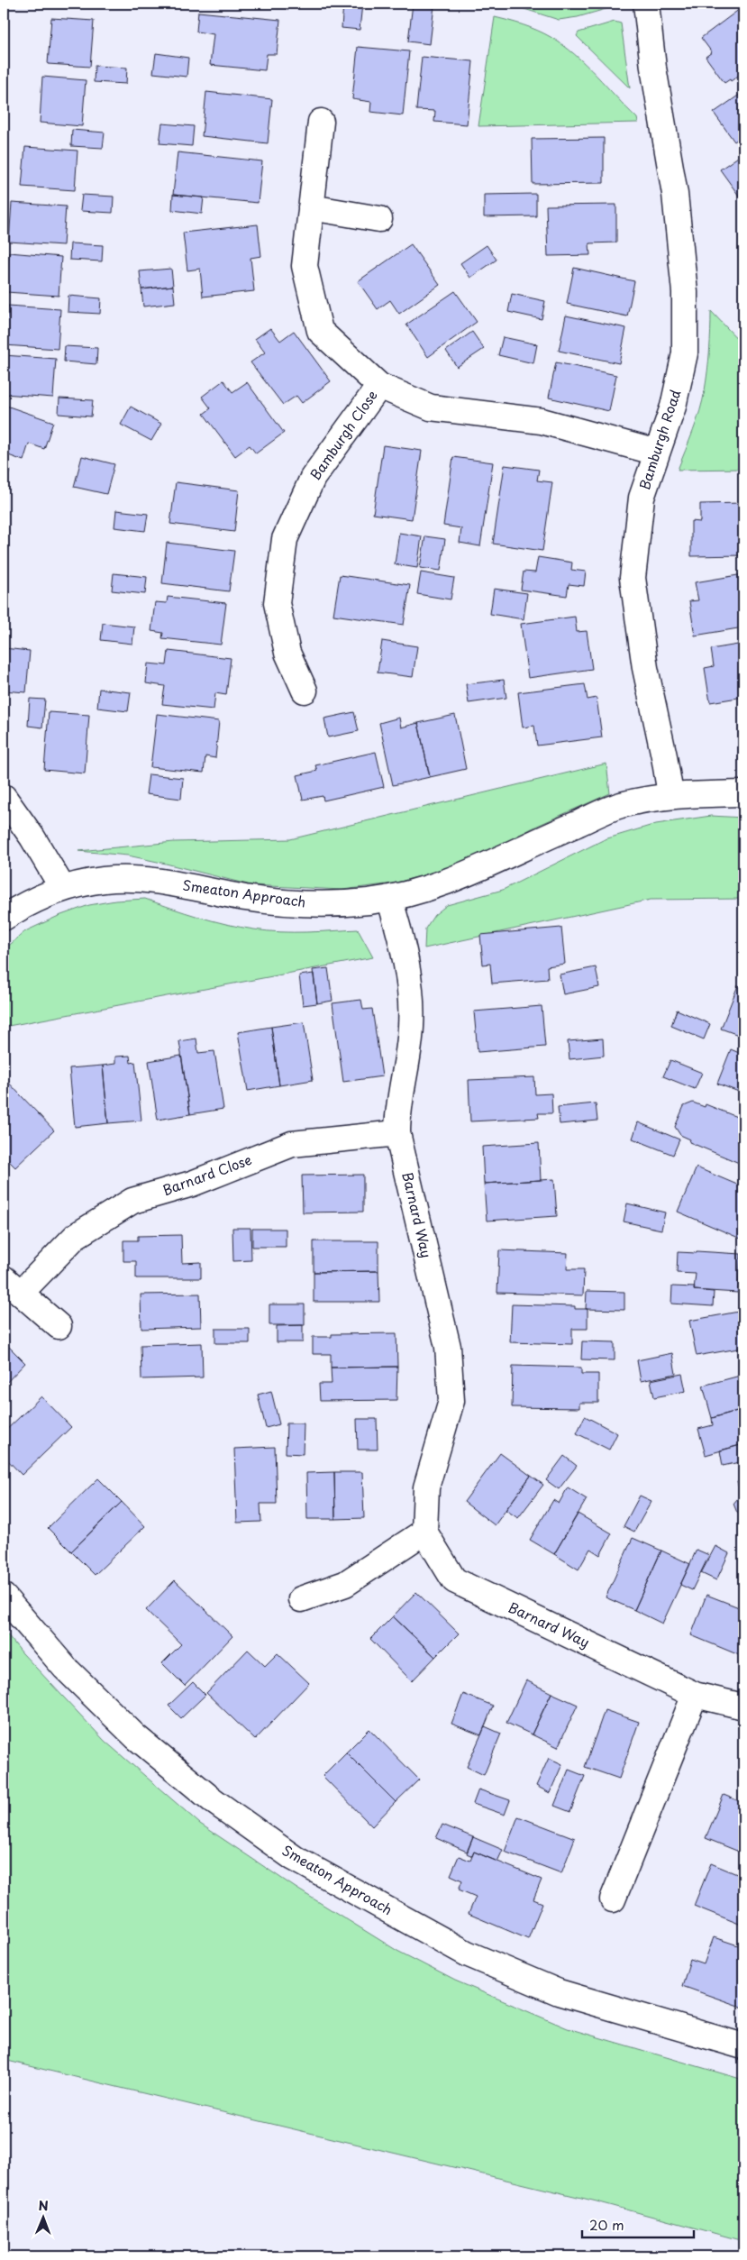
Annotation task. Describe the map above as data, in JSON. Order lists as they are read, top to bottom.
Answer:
{
  "streets": {
    "street": [
      "Bamburgh Close",
      "Bamburgh Road",
      "Smeaton Approach",
      "Barnard Close",
      "Barnard Way"
    ]
  },
  "crossings": [
    ["Bamburgh Close", "Bamburgh Road"],
    ["Bamburgh Road", "Smeaton Approach"],
    ["Smeaton Approach", "Barnard Way"],
    ["Barnard Close", "Barnard Way"]
  ],
  "scale_bar": "20 m",
  "north": "top"
}
